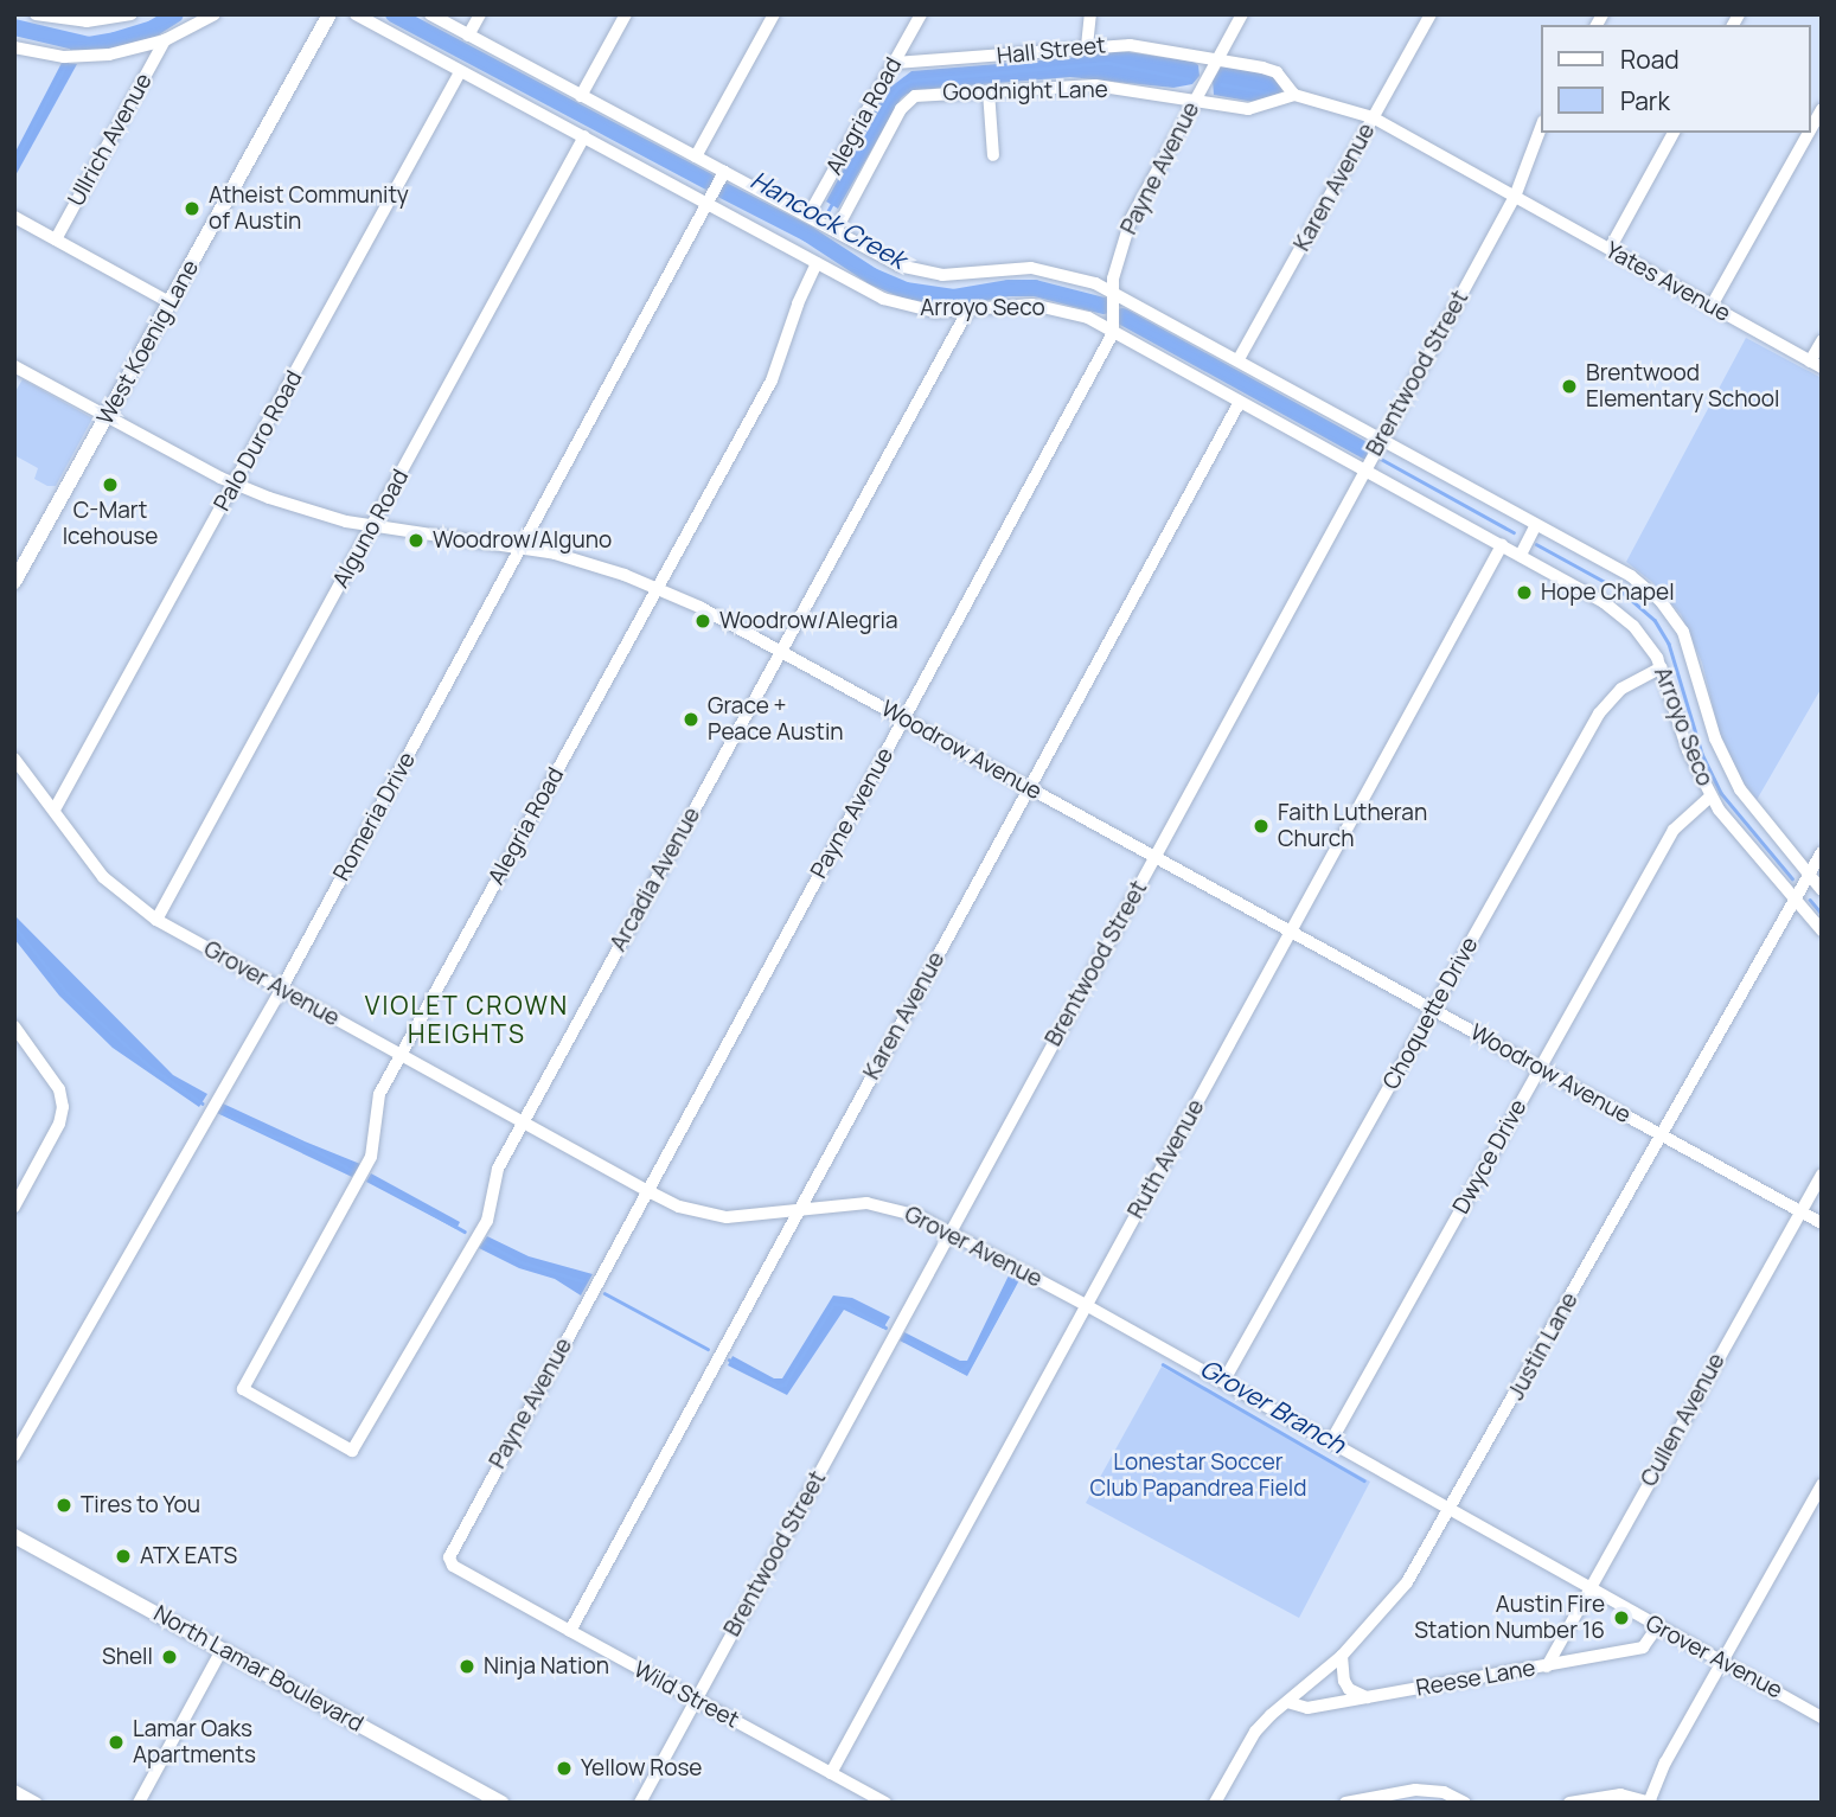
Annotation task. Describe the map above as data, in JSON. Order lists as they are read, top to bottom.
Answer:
{
  "streets": {
    "main road": ["West Koenig Lane", "North Lamar Boulevard"],
    "street": [
      "Hall Street",
      "Goodnight Lane",
      "Alegria Road",
      "Ullrich Avenue",
      "Payne Avenue",
      "Karen Avenue",
      "Yates Avenue",
      "Arroyo Seco",
      "Brentwood Street",
      "Palo Duro Road",
      "Alguno Road",
      "Woodrow Avenue",
      "Romeria Drive",
      "Arcadia Avenue",
      "Grover Avenue",
      "Choquette Drive",
      "Dwyce Drive",
      "Ruth Avenue",
      "Justin Lane",
      "Cullen Avenue",
      "Reese Lane",
      "Wild Street"
    ]
  },
  "crossings": [
    ["Hall Street", "Goodnight Lane"],
    ["Hall Street", "Alegria Road"],
    ["Hall Street", "Payne Avenue"],
    ["Goodnight Lane", "Payne Avenue"],
    ["Goodnight Lane", "Arroyo Seco"],
    ["Alegria Road", "Arroyo Seco"],
    ["Alegria Road", "Woodrow Avenue"],
    ["Alegria Road", "Arcadia Avenue"],
    ["Alegria Road", "Grover Avenue"],
    ["Payne Avenue", "Arroyo Seco"],
    ["Payne Avenue", "Woodrow Avenue"],
    ["Payne Avenue", "Grover Avenue"],
    ["Payne Avenue", "Wild Street"],
    ["Karen Avenue", "Arroyo Seco"],
    ["Karen Avenue", "Woodrow Avenue"],
    ["Karen Avenue", "Grover Avenue"],
    ["Karen Avenue", "Wild Street"],
    ["Yates Avenue", "Brentwood Street"],
    ["Arroyo Seco", "Brentwood Street"],
    ["Arroyo Seco", "Palo Duro Road"],
    ["Arroyo Seco", "Alguno Road"],
    ["Arroyo Seco", "Romeria Drive"],
    ["Arroyo Seco", "Arcadia Avenue"],
    ["Arroyo Seco", "Choquette Drive"],
    ["Arroyo Seco", "Dwyce Drive"],
    ["Arroyo Seco", "Ruth Avenue"],
    ["Arroyo Seco", "Justin Lane"],
    ["West Koenig Lane", "Woodrow Avenue"],
    ["Brentwood Street", "Woodrow Avenue"],
    ["Brentwood Street", "Grover Avenue"],
    ["Brentwood Street", "Wild Street"],
    ["Palo Duro Road", "Woodrow Avenue"],
    ["Palo Duro Road", "Grover Avenue"],
    ["Alguno Road", "Woodrow Avenue"],
    ["Alguno Road", "Grover Avenue"],
    ["Woodrow Avenue", "Romeria Drive"],
    ["Woodrow Avenue", "Arcadia Avenue"],
    ["Woodrow Avenue", "Choquette Drive"],
    ["Woodrow Avenue", "Dwyce Drive"],
    ["Woodrow Avenue", "Ruth Avenue"],
    ["Woodrow Avenue", "Justin Lane"],
    ["Woodrow Avenue", "Cullen Avenue"],
    ["Romeria Drive", "Grover Avenue"],
    ["Arcadia Avenue", "Grover Avenue"],
    ["Grover Avenue", "Choquette Drive"],
    ["Grover Avenue", "Dwyce Drive"],
    ["Grover Avenue", "Ruth Avenue"],
    ["Grover Avenue", "Justin Lane"],
    ["Grover Avenue", "Cullen Avenue"],
    ["Grover Avenue", "Reese Lane"],
    ["Ruth Avenue", "Wild Street"],
    ["Justin Lane", "Reese Lane"],
    ["Cullen Avenue", "Reese Lane"]
  ],
  "districts": ["VIOLET CROWN HEIGHTS"],
  "water": ["Hancock Creek", "Grover Branch"],
  "parks": ["Lonestar Soccer Club Papandrea Field"],
  "places": [
    "Atheist Community of Austin",
    "Brentwood Elementary School",
    "C-Mart Icehouse",
    "Woodrow/Alguno",
    "Hope Chapel",
    "Woodrow/Alegria",
    "Grace + Peace Austin",
    "Faith Lutheran Church",
    "Tires to You",
    "ATX EATS",
    "Austin Fire Station Number 16",
    "Shell",
    "Ninja Nation",
    "Lamar Oaks Apartments",
    "Yellow Rose"
  ],
  "legend": ["Road", "Park"]
}
